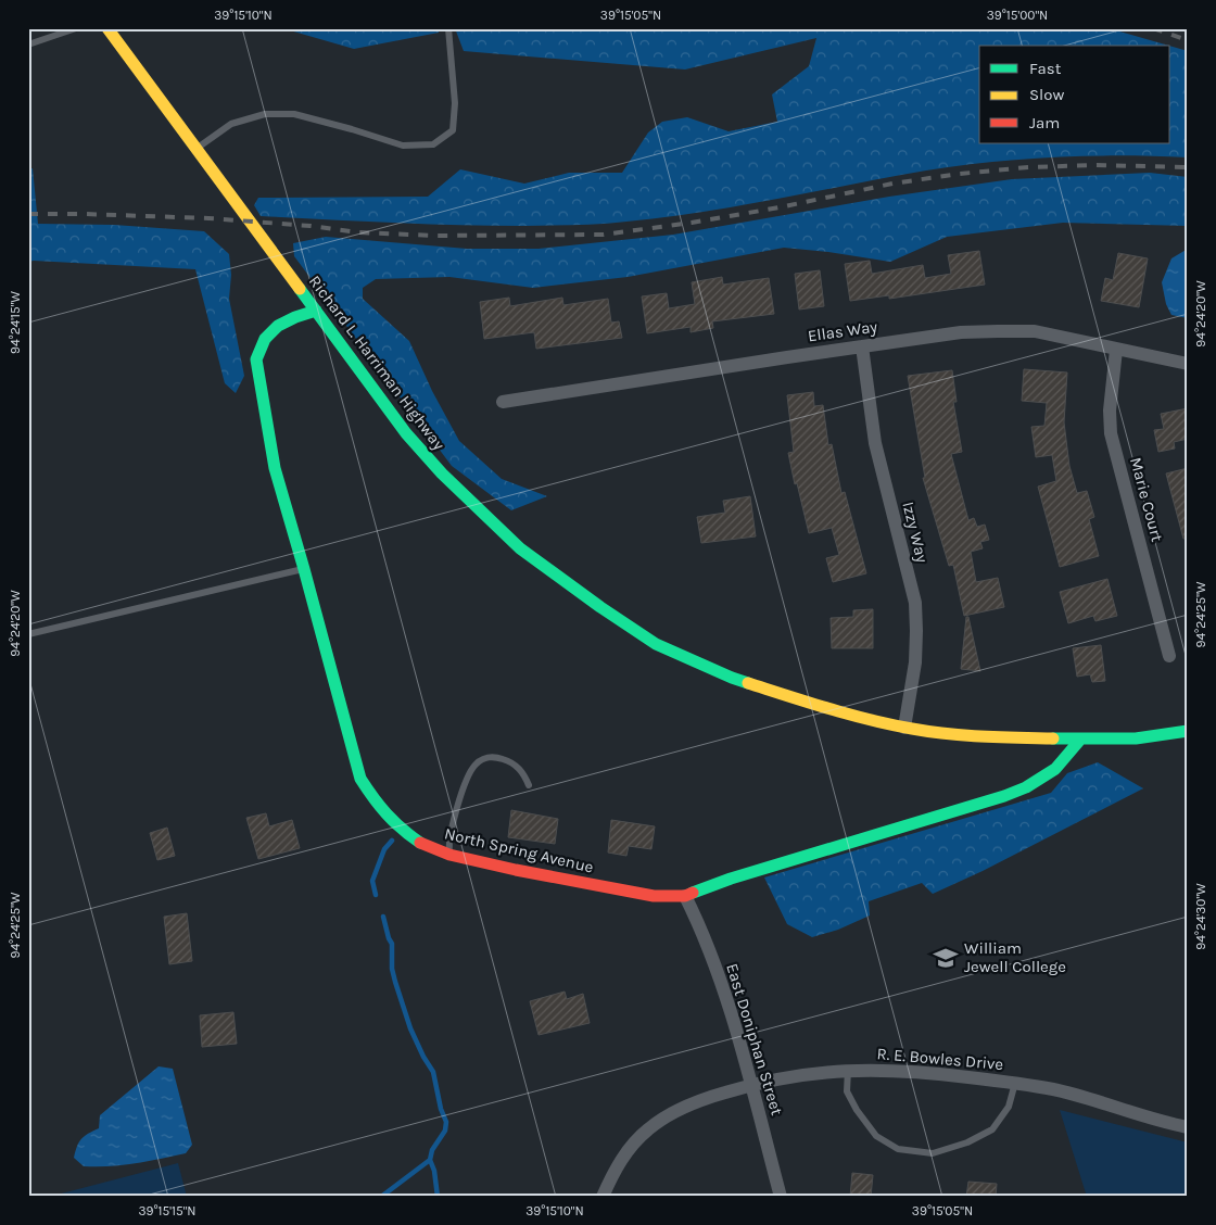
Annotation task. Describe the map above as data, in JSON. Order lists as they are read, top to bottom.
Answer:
{
  "streets": {
    "main road": ["Richard L. Harriman Highway", "North Spring Avenue"],
    "street": [
      "Ellas Way",
      "Marie Court",
      "Izzy Way",
      "East Doniphan Street",
      "R. E. Bowles Drive"
    ]
  },
  "crossings": [
    ["Ellas Way", "Marie Court"],
    ["Ellas Way", "Izzy Way"],
    ["Richard L. Harriman Highway", "Izzy Way"],
    ["Richard L. Harriman Highway", "North Spring Avenue"],
    ["North Spring Avenue", "East Doniphan Street"],
    ["East Doniphan Street", "R. E. Bowles Drive"]
  ],
  "places": {
    "school or university": ["William Jewell College"]
  },
  "legend": ["Fast", "Slow", "Jam"],
  "coordinates": [
    "39°15'10\"N",
    "39°15'05\"N",
    "39°15'00\"N",
    "94°24'20\"W",
    "94°24'15\"W",
    "94°24'25\"W",
    "94°24'30\"W",
    "39°15'15\"N"
  ]
}
